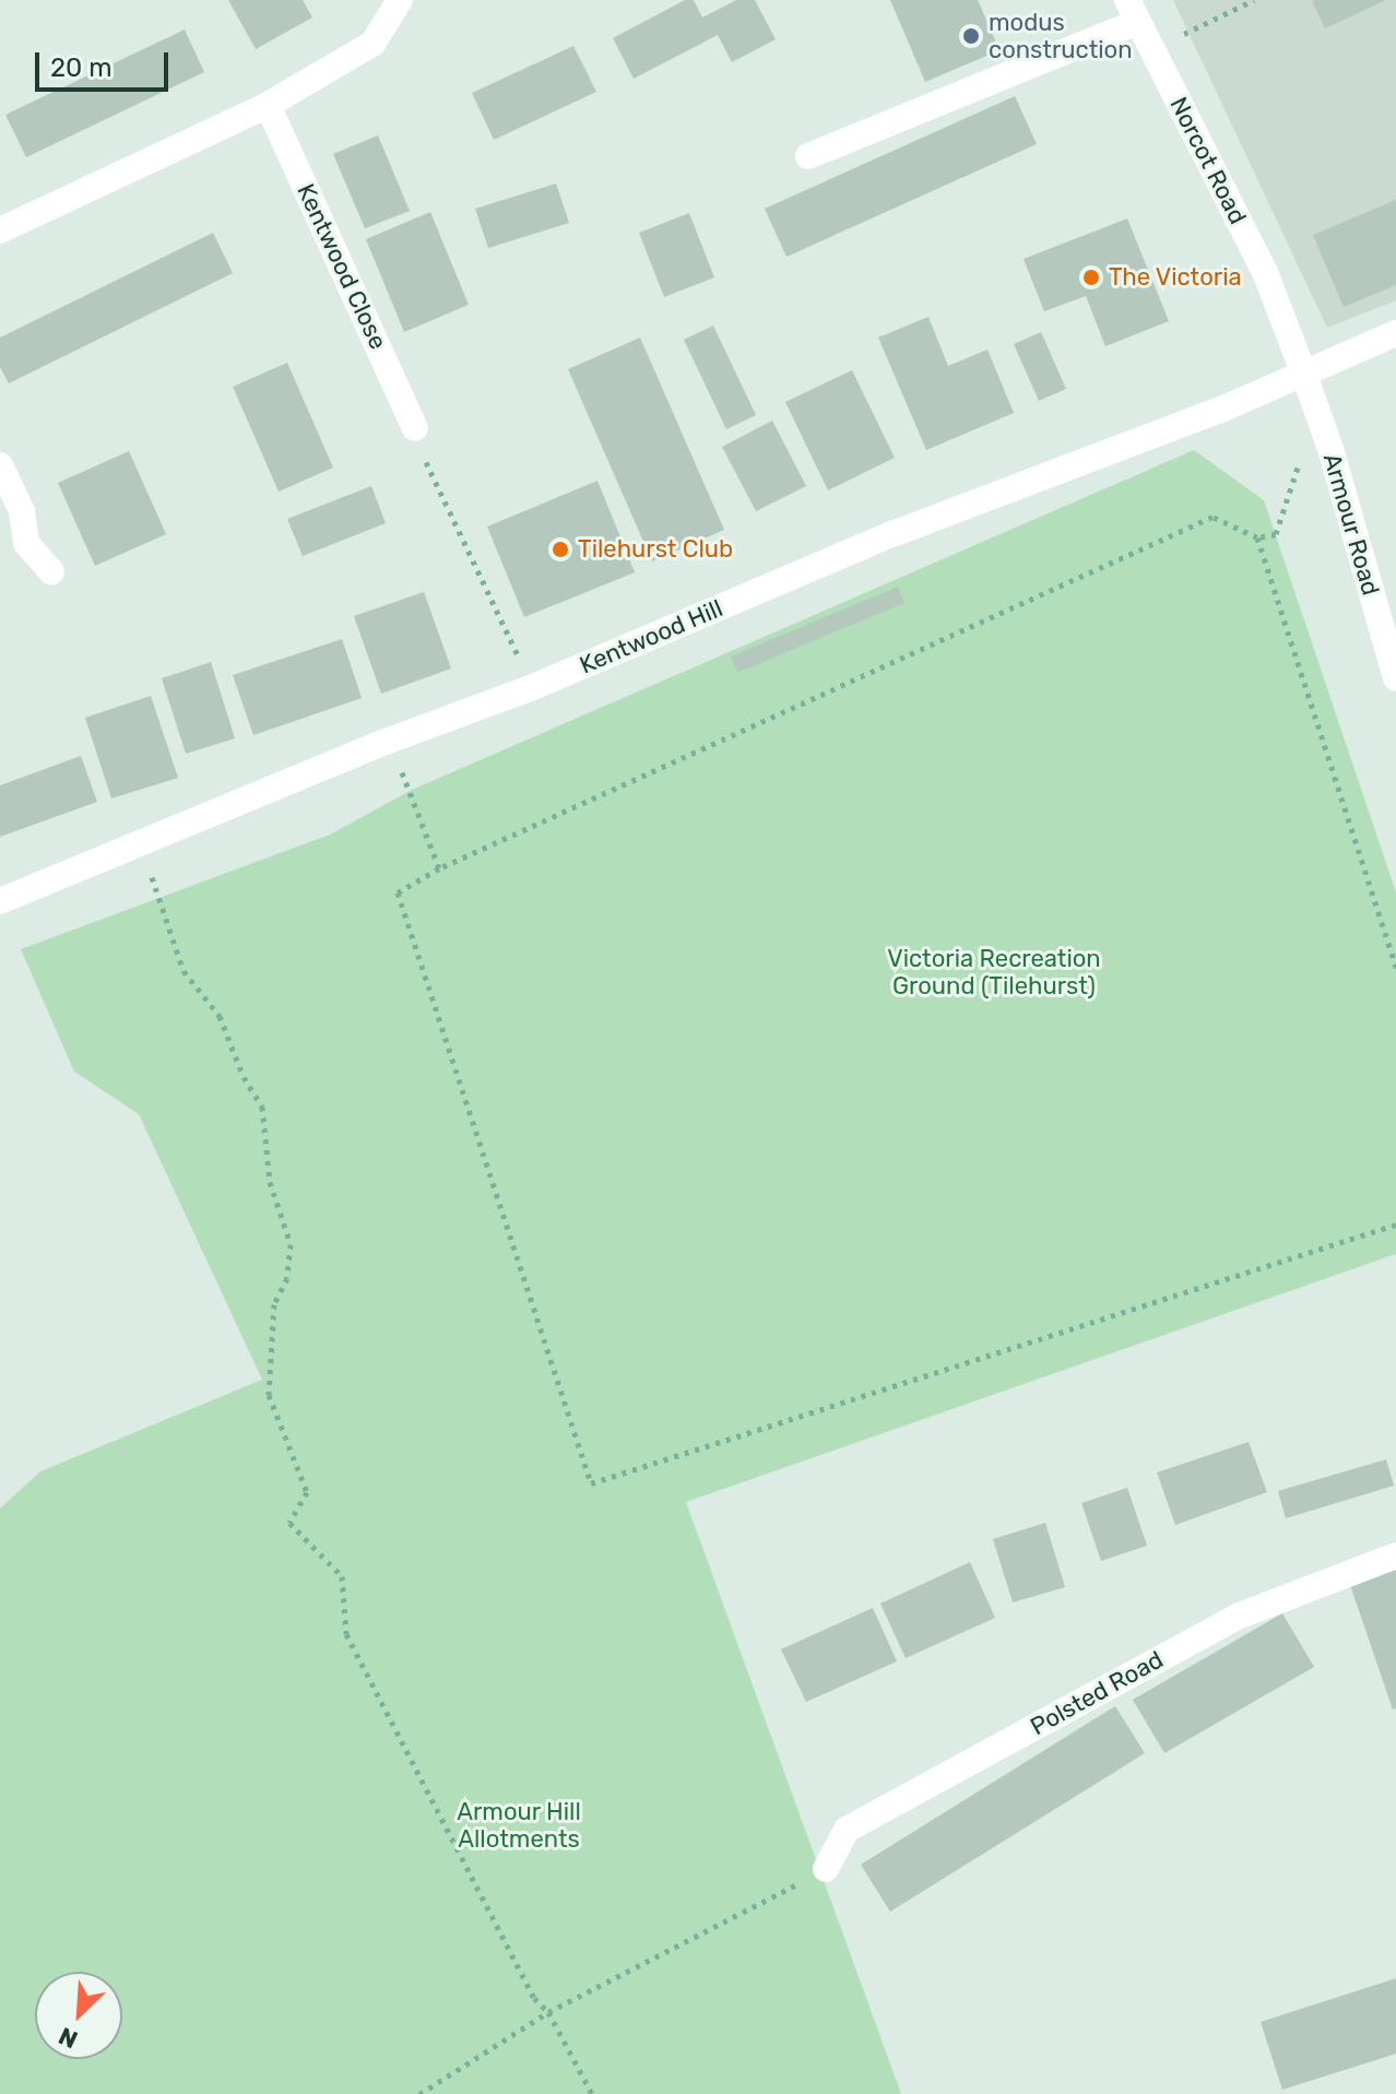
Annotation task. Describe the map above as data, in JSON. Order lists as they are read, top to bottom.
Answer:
{
  "streets": {
    "street": [
      "Norcot Road",
      "Kentwood Close",
      "Armour Road",
      "Kentwood Hill",
      "Polsted Road"
    ]
  },
  "crossings": [
    ["Norcot Road", "Armour Road"],
    ["Norcot Road", "Kentwood Hill"],
    ["Armour Road", "Kentwood Hill"]
  ],
  "parks": ["Victoria Recreation Ground (Tilehurst)", "Armour Hill Allotments"],
  "places": ["modus construction", "The Victoria", "Tilehurst Club"],
  "scale_bar": "20 m",
  "north": "bottom left"
}
